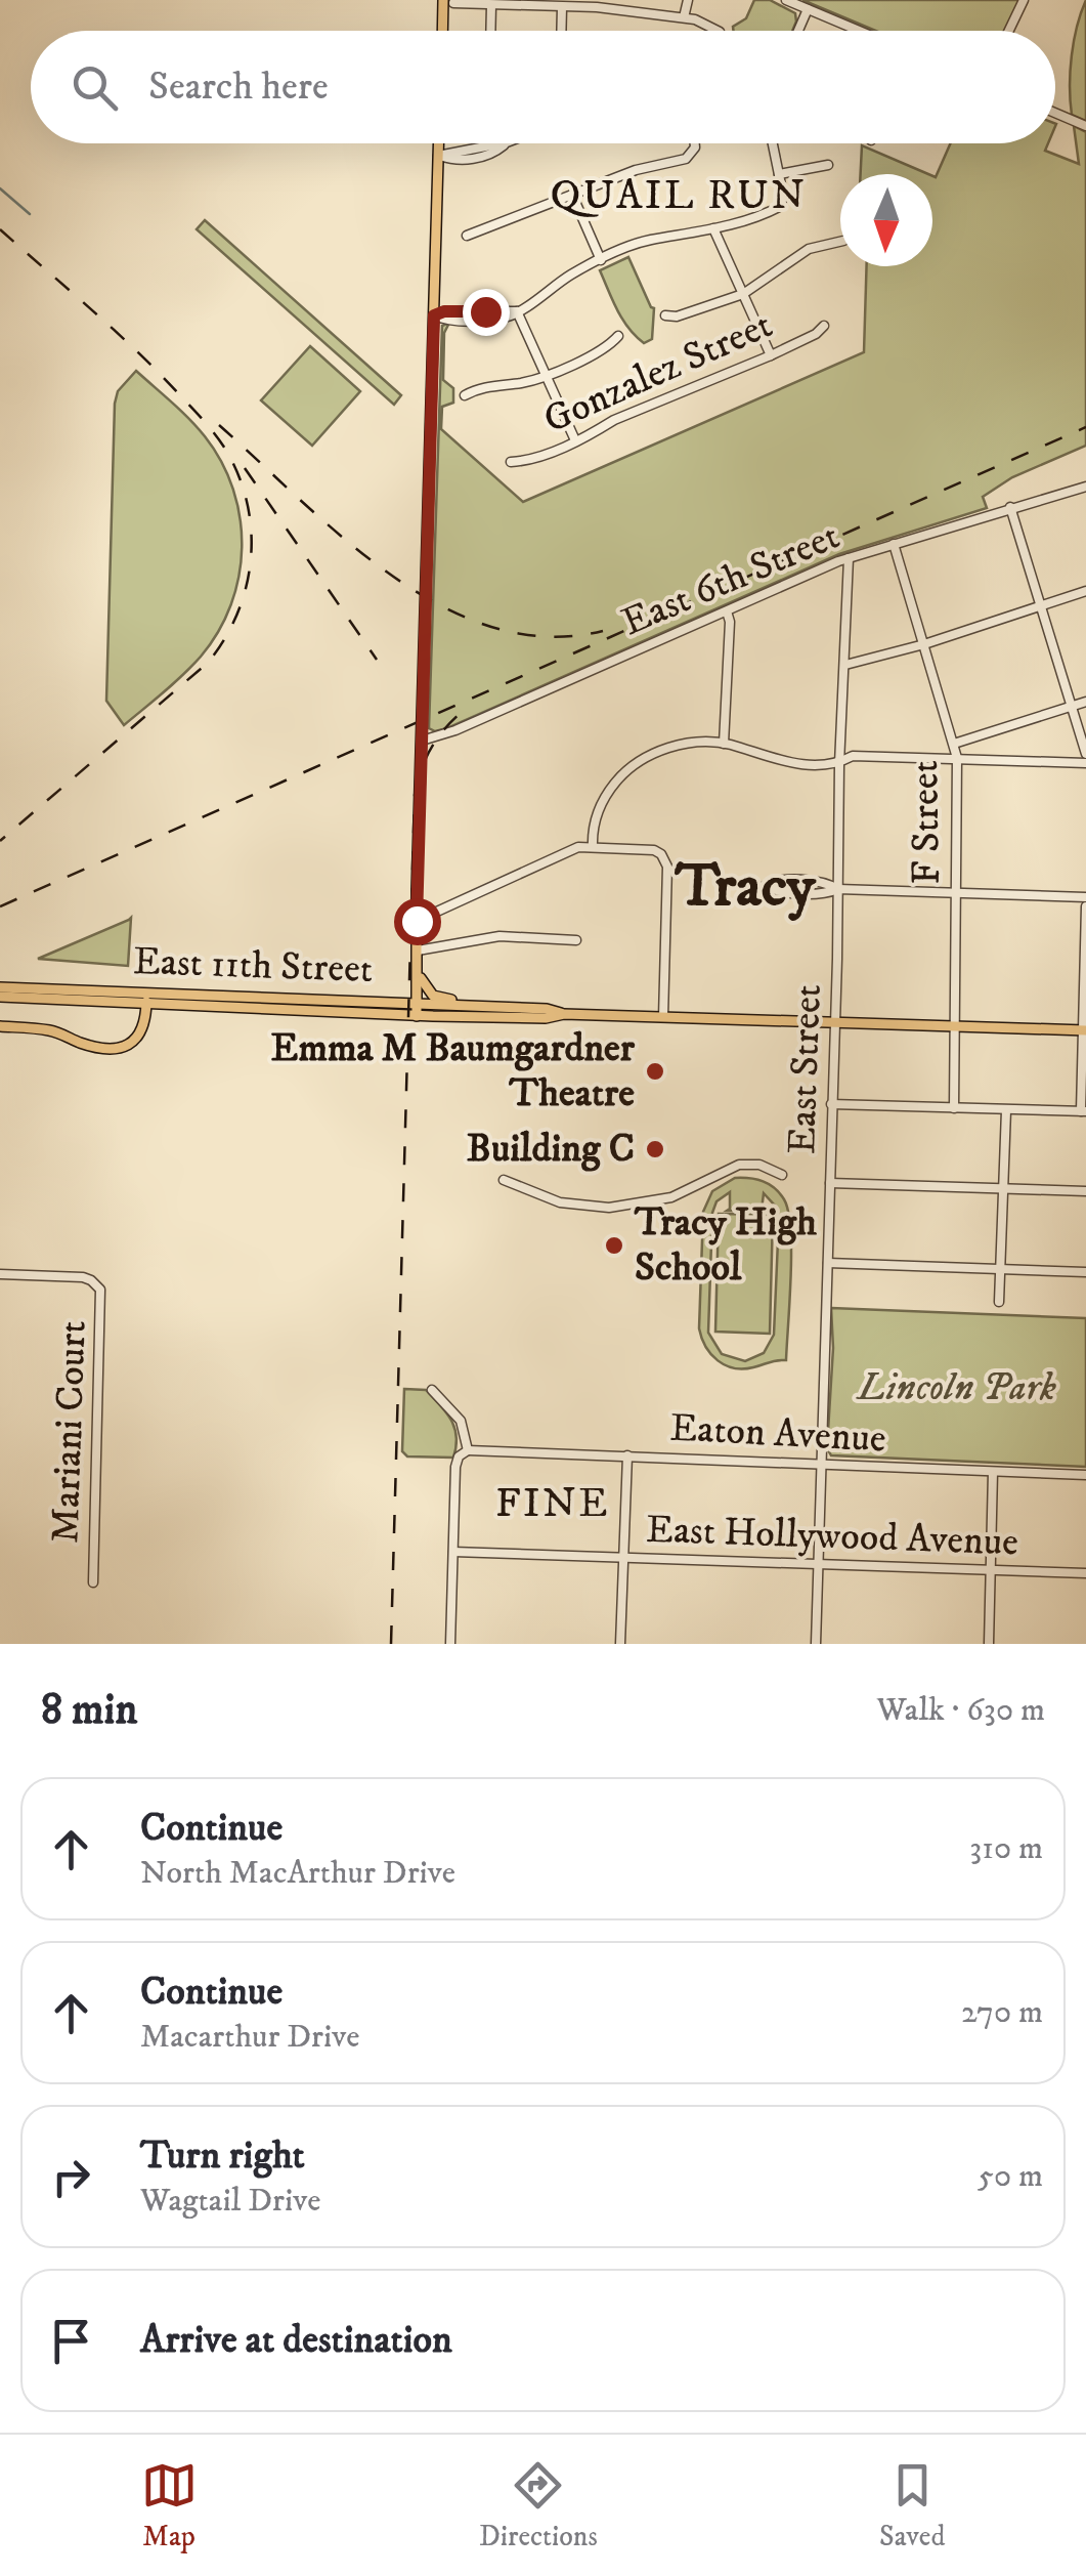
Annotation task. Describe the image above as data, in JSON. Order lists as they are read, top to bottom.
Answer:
{
  "streets": {
    "main road": ["East 11th Street"],
    "street": [
      "Gonzalez Street",
      "East 6th Street",
      "F Street",
      "East Street",
      "Mariani Court",
      "Eaton Avenue",
      "East Hollywood Avenue"
    ]
  },
  "crossings": [
    ["East 6th Street", "F Street"],
    ["East 6th Street", "East Street"],
    ["F Street", "East 11th Street"],
    ["East 11th Street", "East Street"],
    ["East Street", "Eaton Avenue"],
    ["East Street", "East Hollywood Avenue"]
  ],
  "districts": ["QUAIL RUN", "Tracy", "FINE"],
  "parks": ["Lincoln Park"],
  "places": ["Emma M Baumgardner Theatre", "Building C", "Tracy High School"],
  "north": "bottom",
  "page": {
    "search": "Search here",
    "heading": ["8 min", "Walk · 630 m"],
    "list": [
      ["Continue", "North MacArthur Drive", "310 m"],
      ["Continue", "Macarthur Drive", "270 m"],
      ["Turn right", "Wagtail Drive", "50 m"],
      "Arrive at destination"
    ],
    "nav": ["Map", "Directions", "Saved"]
  }
}
